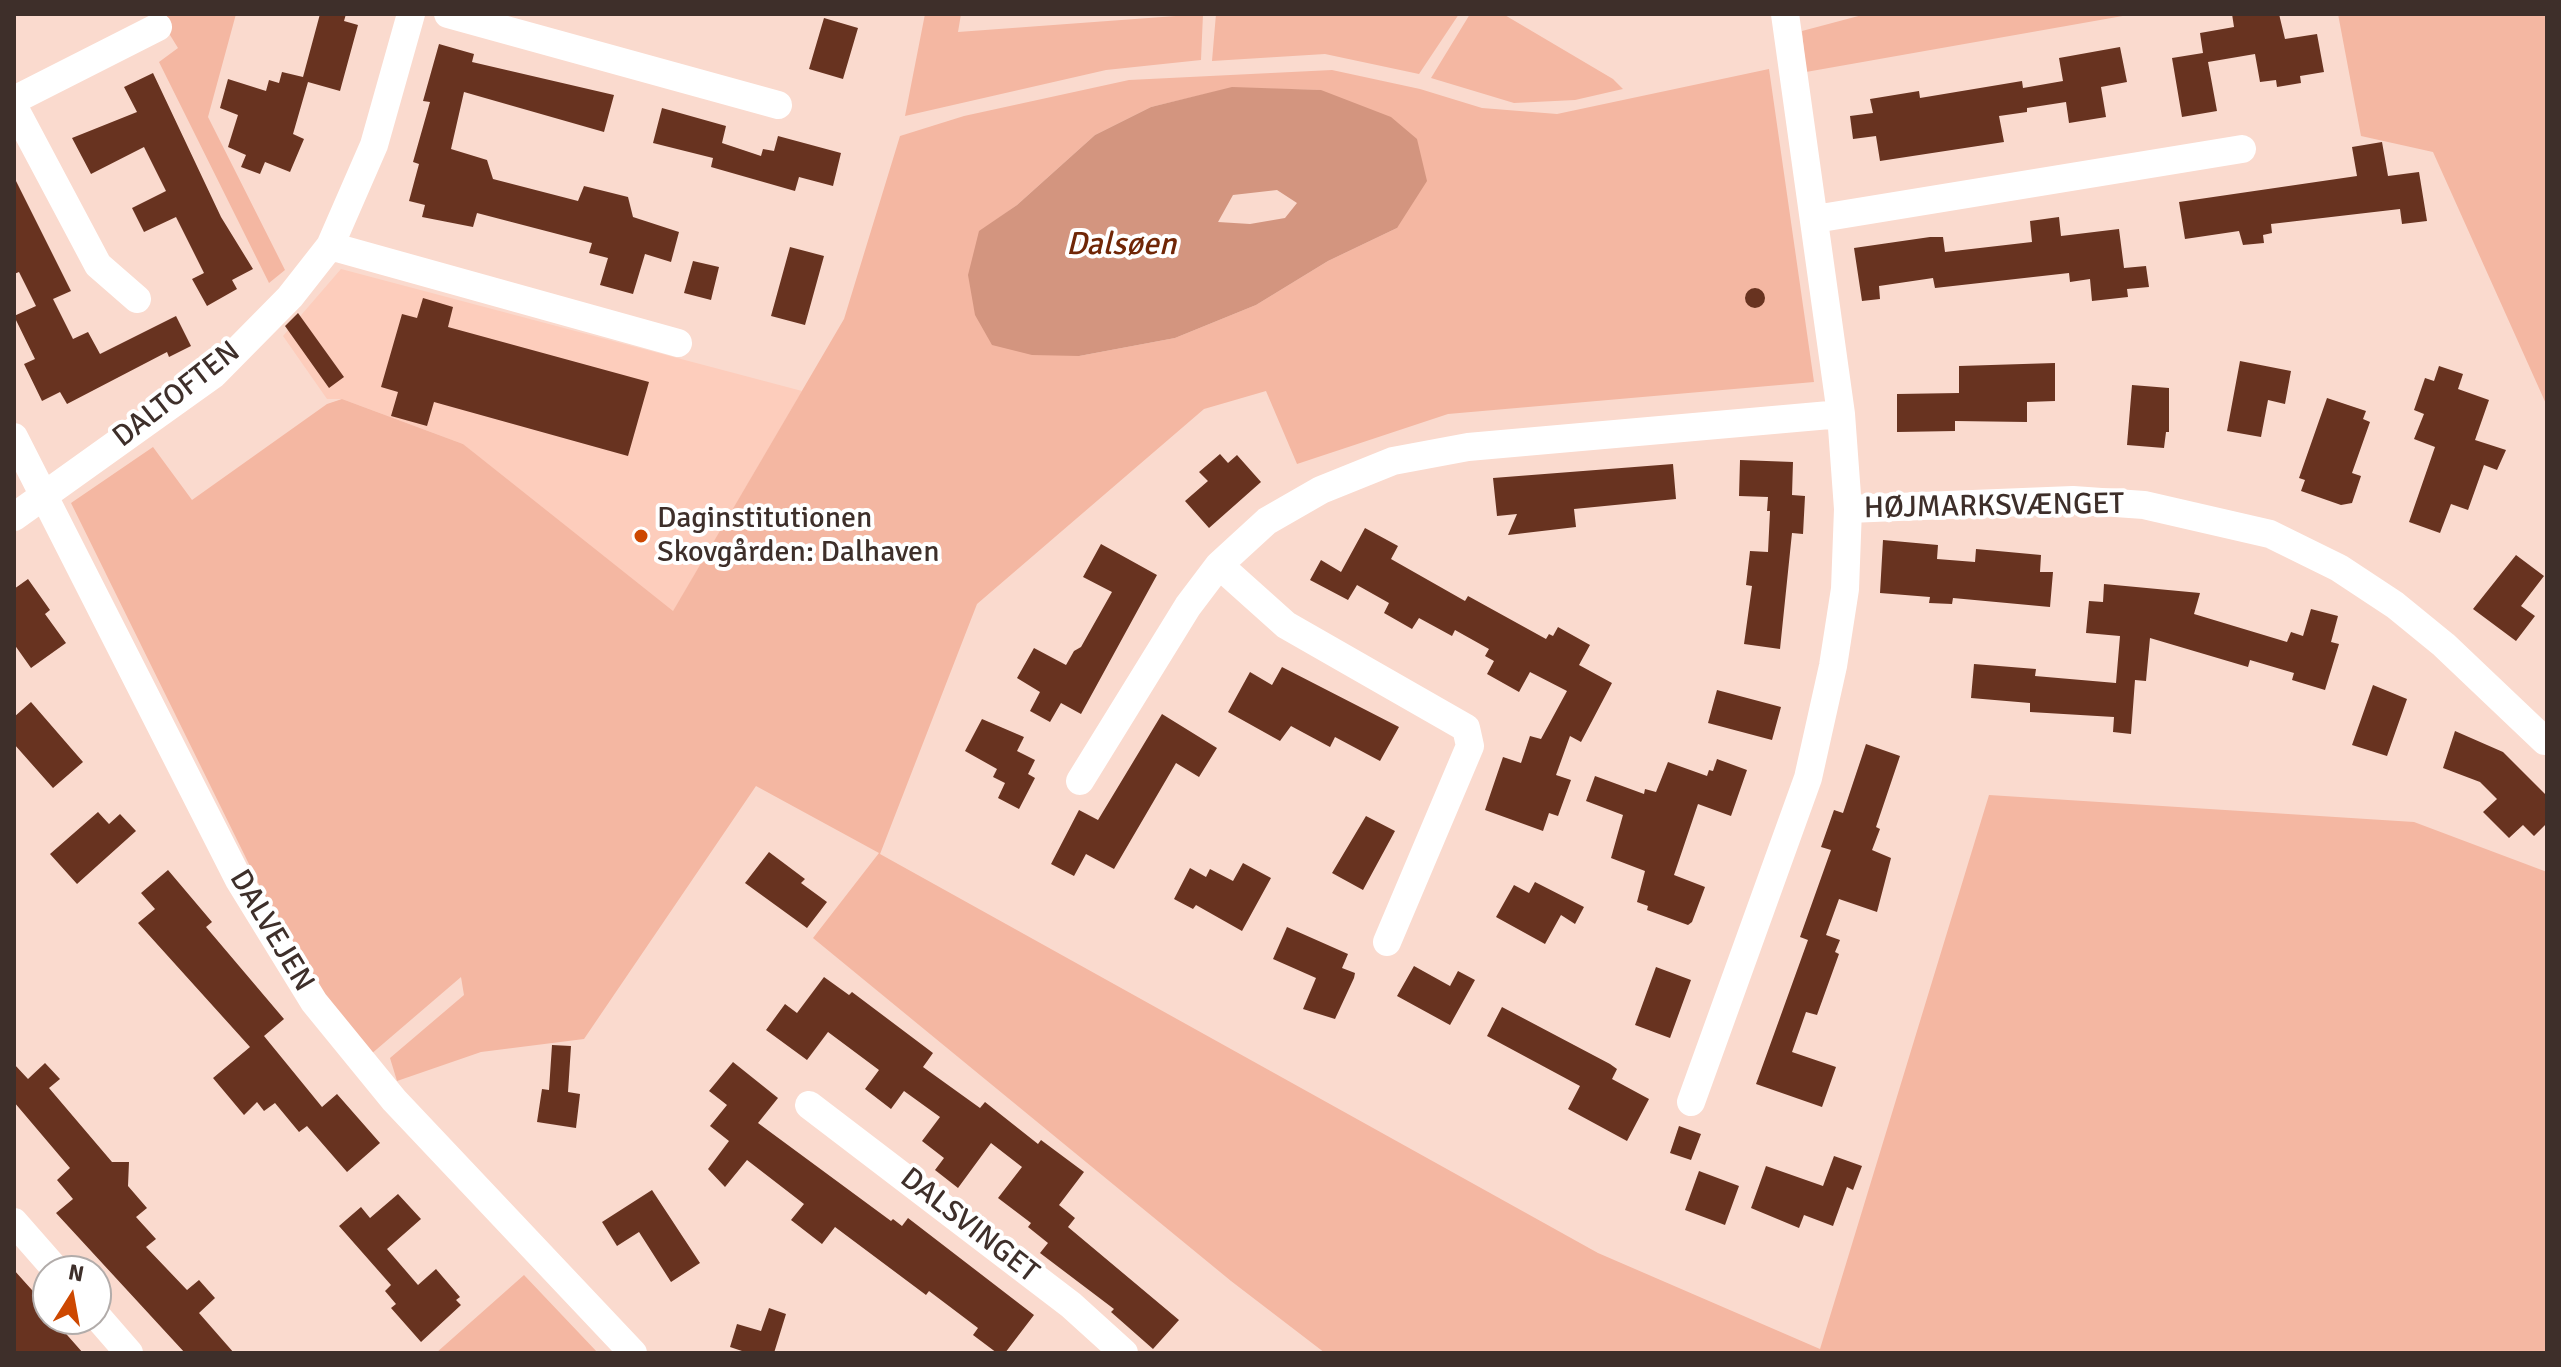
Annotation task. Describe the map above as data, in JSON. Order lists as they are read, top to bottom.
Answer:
{
  "streets": {
    "street": [
      "DALTOFTEN",
      "HØJMARKSVÆNGET",
      "DALVEJEN",
      "DALSVINGET"
    ]
  },
  "crossings": [
    ["DALTOFTEN", "DALVEJEN"]
  ],
  "water": ["Dalsøen"],
  "places": ["Daginstitutionen Skovgården: Dalhaven"],
  "north": "top"
}
